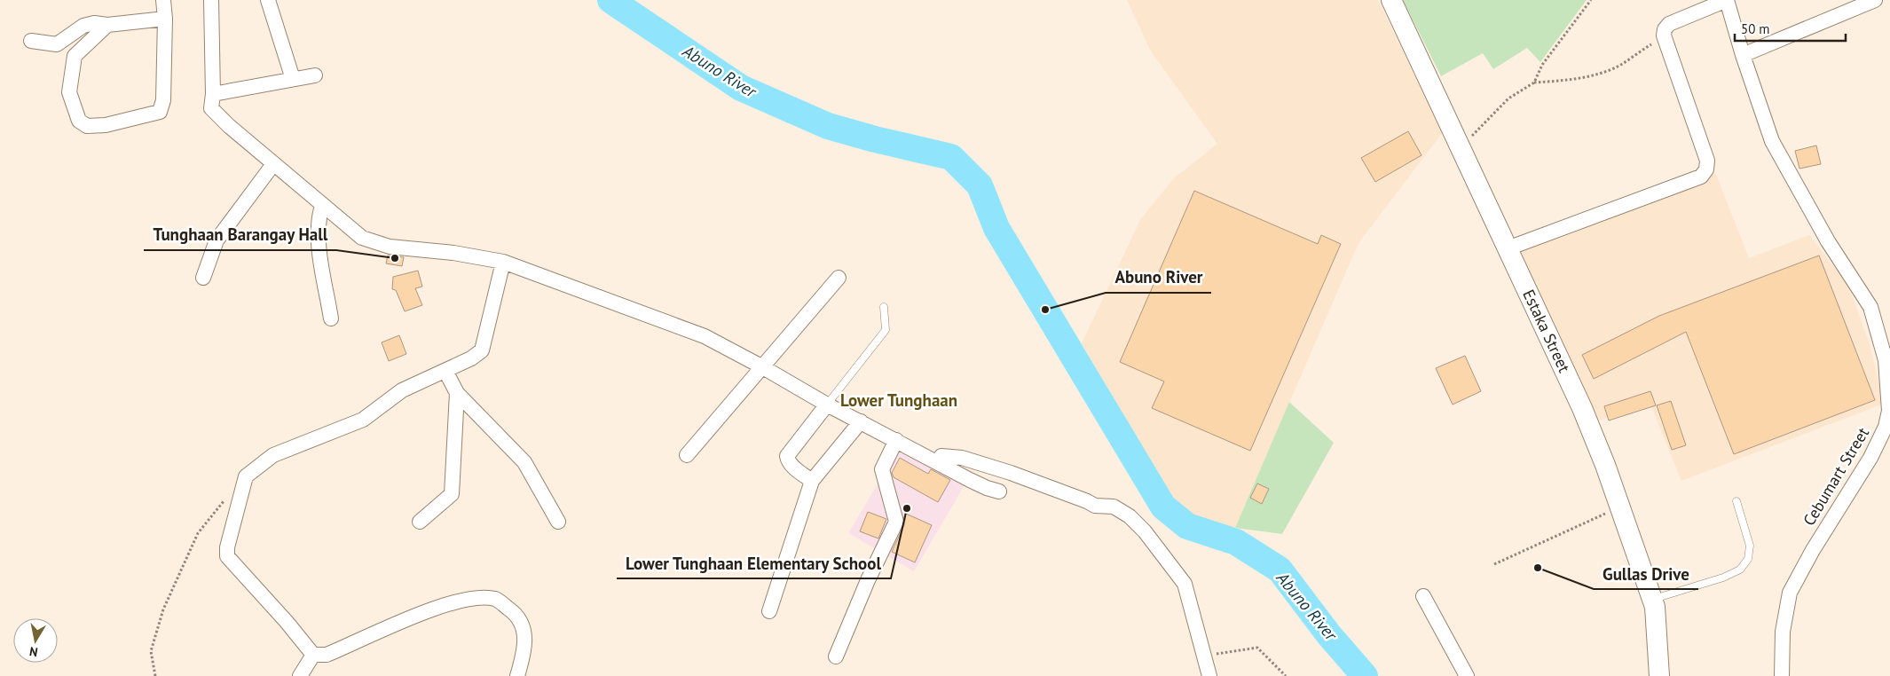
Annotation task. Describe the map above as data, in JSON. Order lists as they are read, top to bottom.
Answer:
{
  "streets": {
    "street": ["Estaka Street", "Cebumart Street"]
  },
  "districts": ["Lower Tunghaan"],
  "water": ["Abuno River"],
  "places": [
    "Tunghaan Barangay Hall",
    "Abuno River",
    "Lower Tunghaan Elementary School",
    "Gullas Drive"
  ],
  "scale_bar": "50 m",
  "north": "bottom"
}
